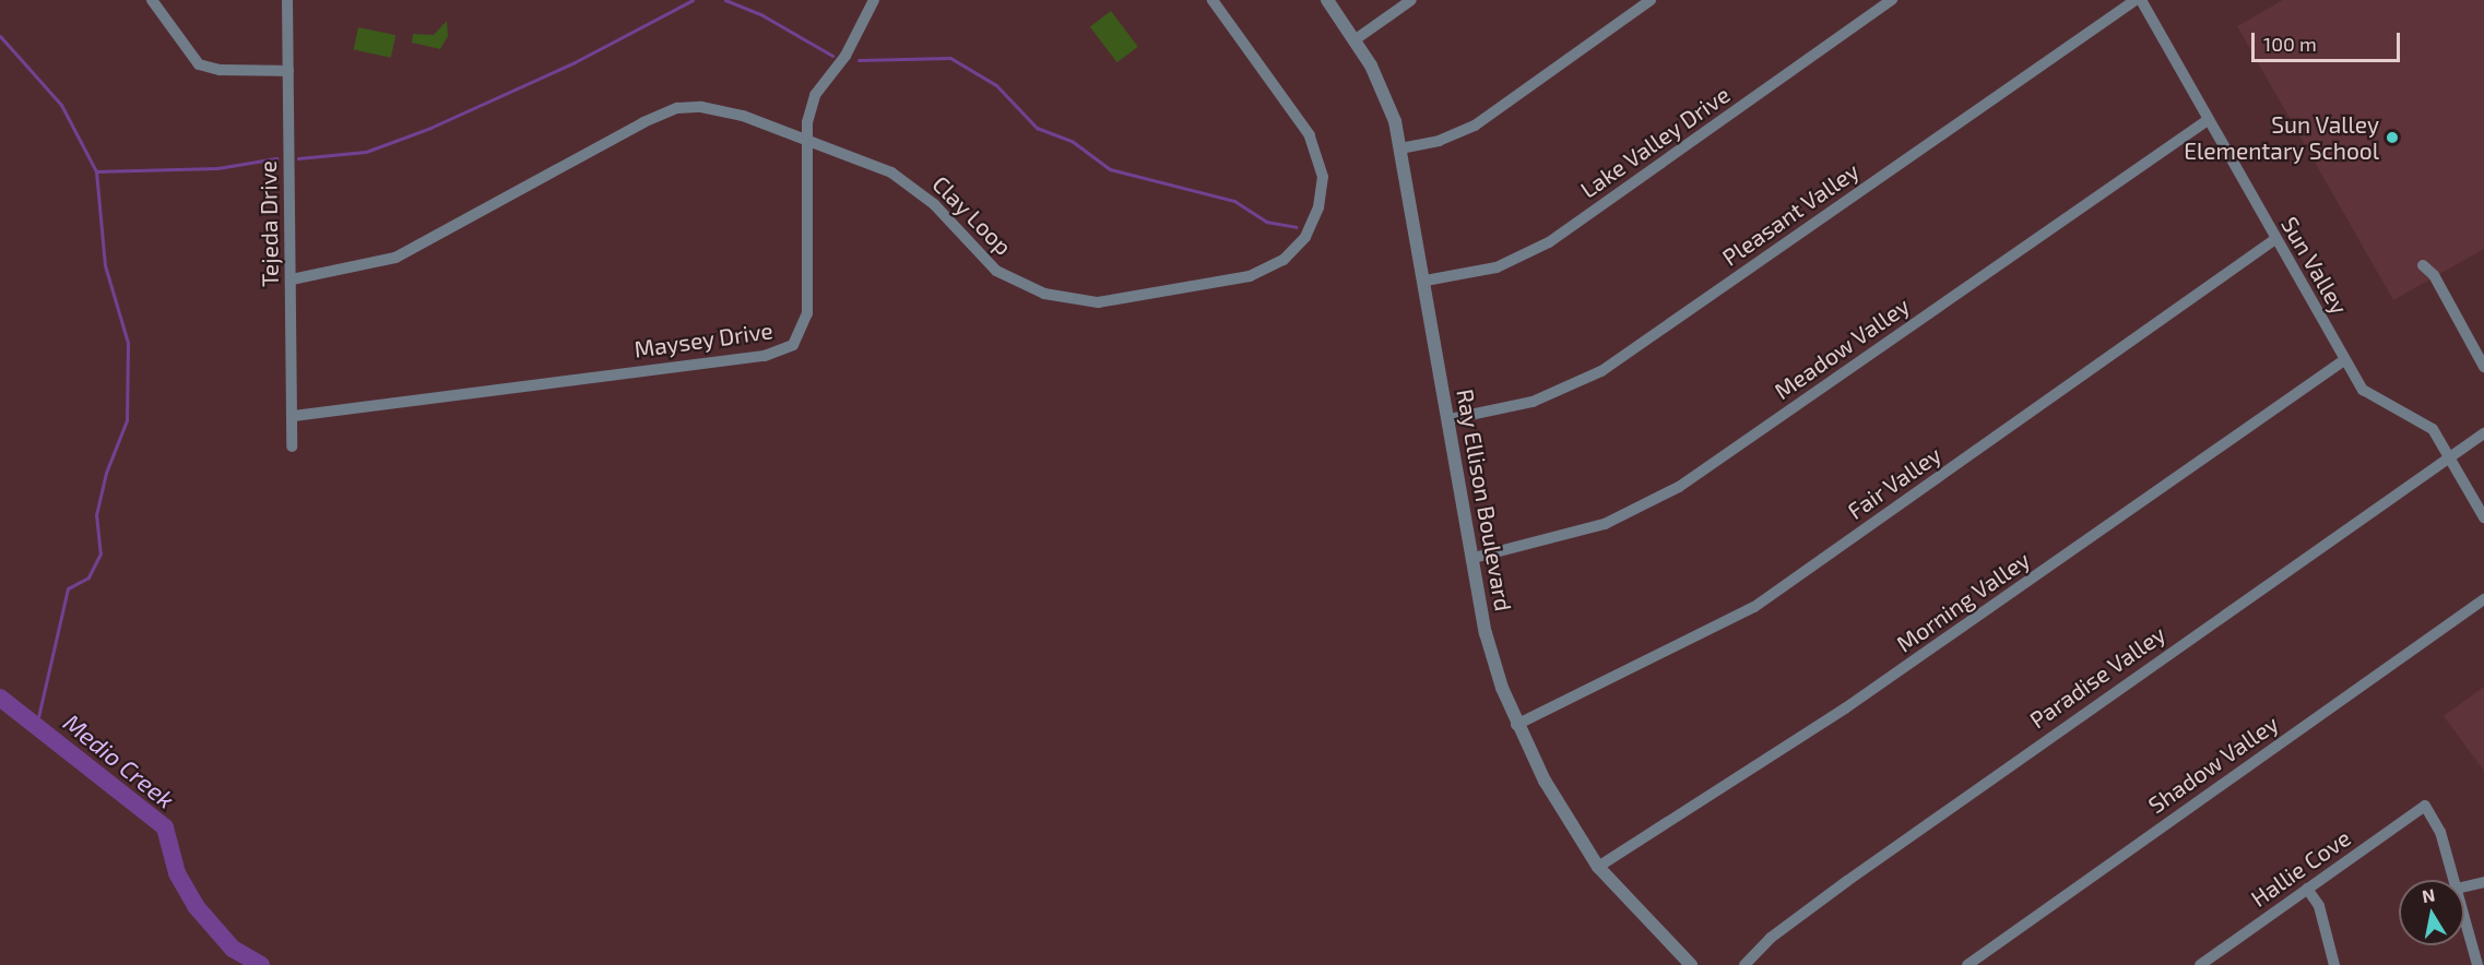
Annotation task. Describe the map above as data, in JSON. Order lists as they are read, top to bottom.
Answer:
{
  "streets": {
    "street": [
      "Lake Valley Drive",
      "Pleasant Valley",
      "Clay Loop",
      "Tejeda Drive",
      "Sun Valley",
      "Maysey Drive",
      "Meadow Valley",
      "Fair Valley",
      "Ray Ellison Boulevard",
      "Morning Valley",
      "Paradise Valley",
      "Shadow Valley",
      "Hallie Cove"
    ]
  },
  "crossings": [
    ["Lake Valley Drive", "Ray Ellison Boulevard"],
    ["Pleasant Valley", "Ray Ellison Boulevard"],
    ["Clay Loop", "Tejeda Drive"],
    ["Clay Loop", "Maysey Drive"],
    ["Tejeda Drive", "Maysey Drive"],
    ["Sun Valley", "Meadow Valley"],
    ["Sun Valley", "Fair Valley"],
    ["Sun Valley", "Morning Valley"],
    ["Sun Valley", "Paradise Valley"],
    ["Meadow Valley", "Ray Ellison Boulevard"],
    ["Fair Valley", "Ray Ellison Boulevard"],
    ["Ray Ellison Boulevard", "Morning Valley"]
  ],
  "water": ["Medio Creek"],
  "places": ["Sun Valley Elementary School"],
  "scale_bar": "100 m",
  "north": "top"
}
